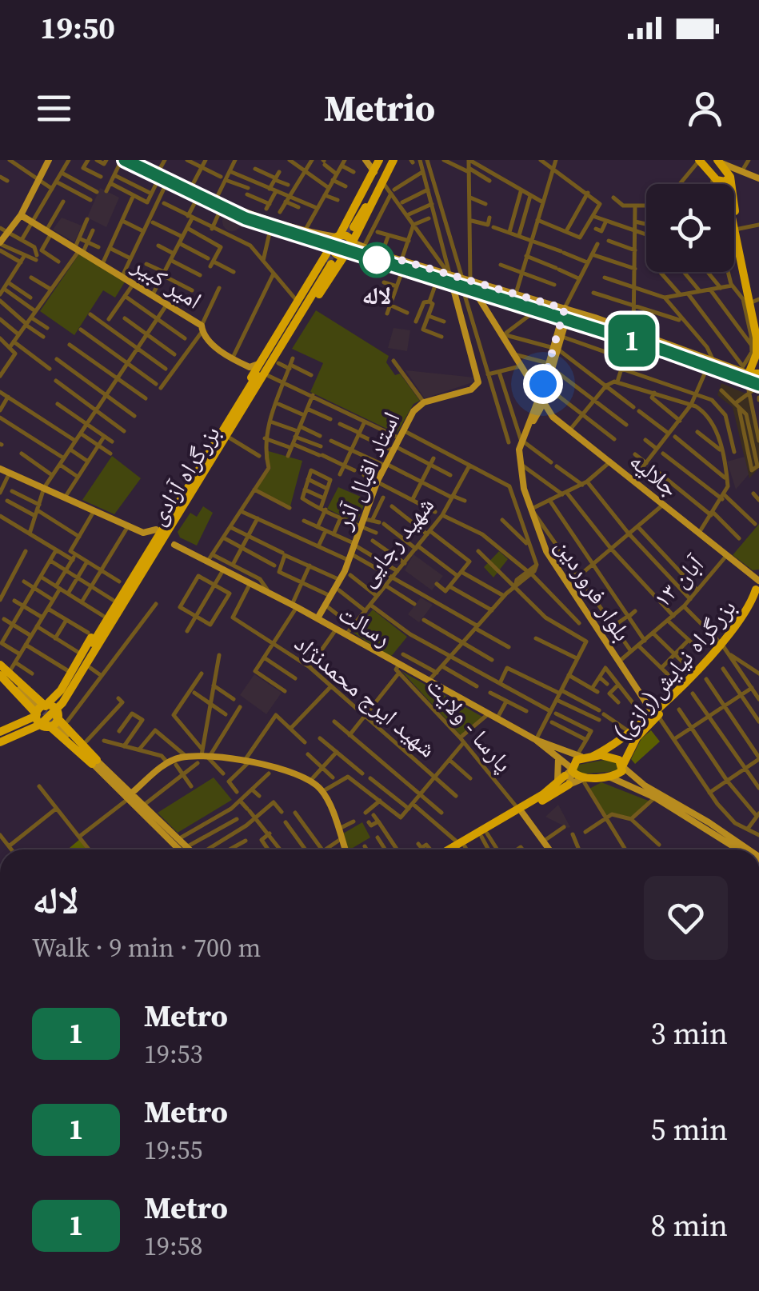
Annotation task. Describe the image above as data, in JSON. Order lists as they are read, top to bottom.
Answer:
{
  "streets": {
    "highway": ["بزرگراه آزادی", "بزرگراه نیایش(رازی)"],
    "main road": [
      "امیر کبیر",
      "استاد اقبال آذر",
      "جلالیه",
      "بلوار فروردین",
      "رسالت"
    ],
    "street": [
      "شهید رجایی",
      "۱۳ آبان",
      "شهید ایرج محمدنژاد",
      "پارسا - ولایت"
    ]
  },
  "crossings": [
    ["استاد اقبال آذر", "رسالت"],
    ["جلالیه", "۱۳ آبان"],
    ["جلالیه", "بلوار فروردین"],
    ["جلالیه", "بزرگراه نیایش(رازی)"],
    ["بزرگراه آزادی", "رسالت"],
    ["شهید رجایی", "رسالت"],
    ["۱۳ آبان", "بلوار فروردین"],
    ["بلوار فروردین", "بزرگراه نیایش(رازی)"],
    ["رسالت", "بزرگراه نیایش(رازی)"],
    ["رسالت", "شهید ایرج محمدنژاد"],
    ["رسالت", "پارسا - ولایت"]
  ],
  "places": ["لاله"],
  "lines": ["metro line 1"],
  "page": {
    "status": "19:50",
    "header": "Metrio",
    "on_map": "1",
    "heading": ["لاله", "Walk · 9 min · 700 m"],
    "list": [
      {
        "mark": "1",
        "name": "Metro",
        "note": "19:53",
        "value": "3 min"
      },
      {
        "mark": "1",
        "name": "Metro",
        "note": "19:55",
        "value": "5 min"
      },
      {
        "mark": "1",
        "name": "Metro",
        "note": "19:58",
        "value": "8 min"
      }
    ]
  }
}
